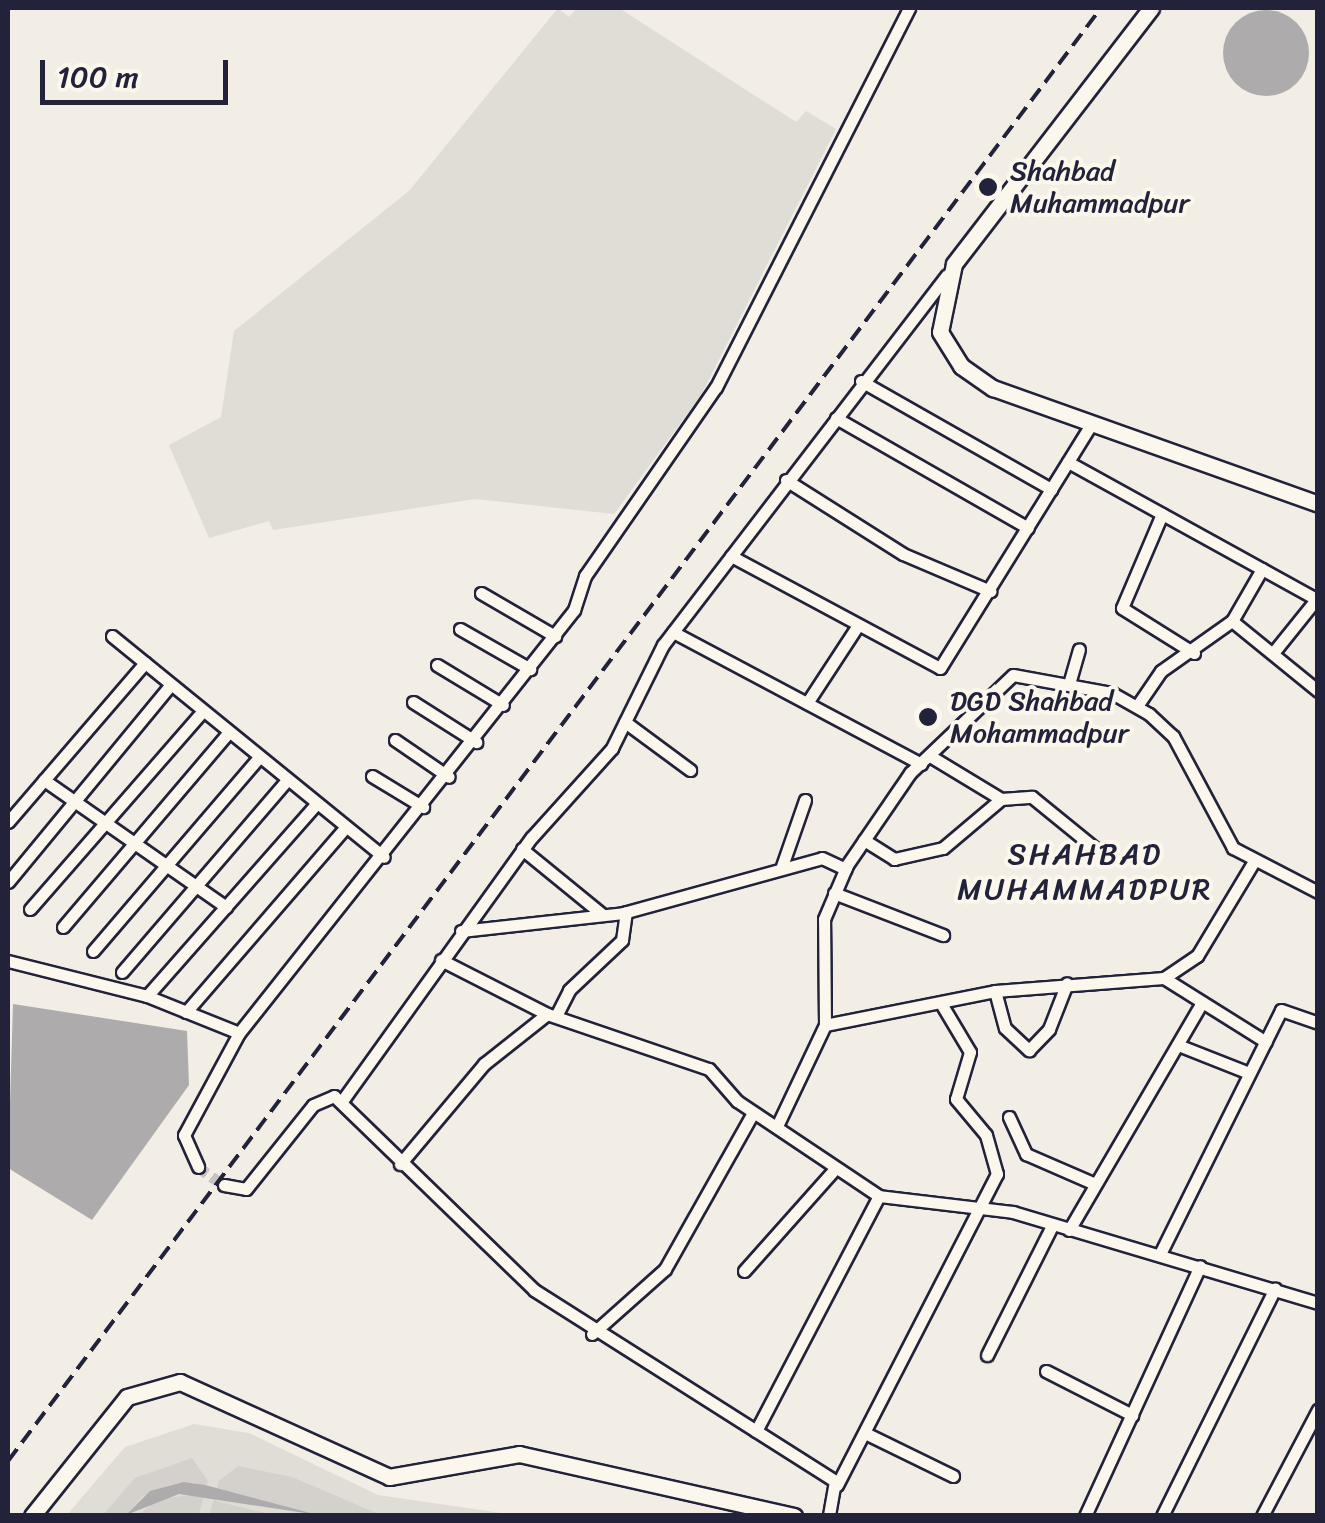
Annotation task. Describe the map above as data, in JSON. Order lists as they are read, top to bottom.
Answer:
{
  "districts": ["SHAHBAD MUHAMMADPUR"],
  "places": ["Shahbad Muhammadpur", "DGD Shahbad Mohammadpur"],
  "scale_bar": "100 m"
}
